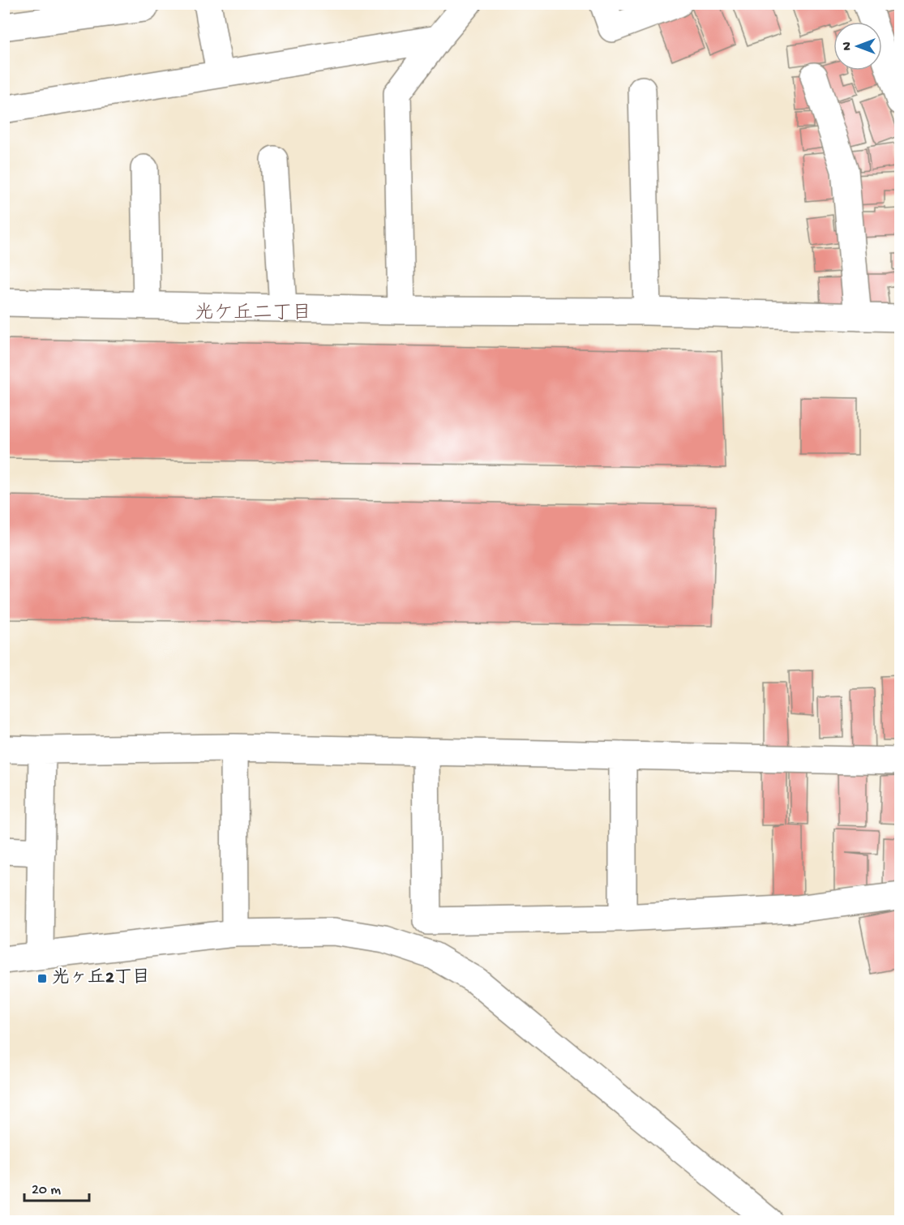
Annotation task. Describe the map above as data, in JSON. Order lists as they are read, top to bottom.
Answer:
{
  "districts": ["光ケ丘二丁目"],
  "places": {
    "transit": ["光ヶ丘2丁目"]
  },
  "scale_bar": "20 m",
  "north": "left"
}
